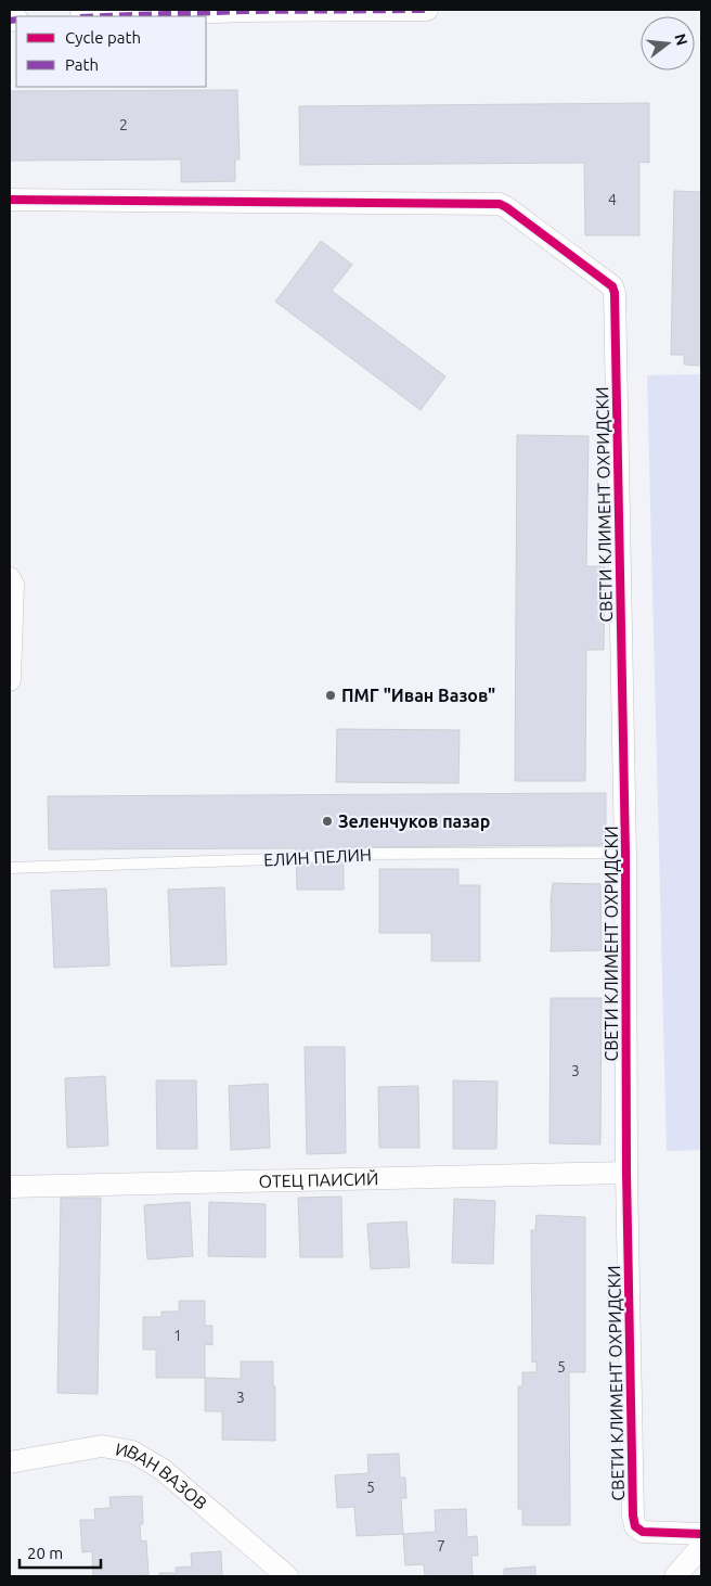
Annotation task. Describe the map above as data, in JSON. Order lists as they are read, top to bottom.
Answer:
{
  "streets": {
    "street": ["СВЕТИ КЛИМЕНТ ОХРИДСКИ", "ОТЕЦ ПАИСИЙ", "ИВАН ВАЗОВ"],
    "lane": ["ЕЛИН ПЕЛИН"]
  },
  "crossings": [
    ["СВЕТИ КЛИМЕНТ ОХРИДСКИ", "ЕЛИН ПЕЛИН"],
    ["СВЕТИ КЛИМЕНТ ОХРИДСКИ", "ОТЕЦ ПАИСИЙ"]
  ],
  "places": ["ПМГ \"Иван Вазов\"", "Зеленчуков пазар"],
  "house_numbers": [
    "2",
    "4",
    "3",
    "1",
    "5",
    "3",
    "5",
    "7"
  ],
  "legend": ["Cycle path", "Path"],
  "scale_bar": "20 m",
  "north": "right"
}
